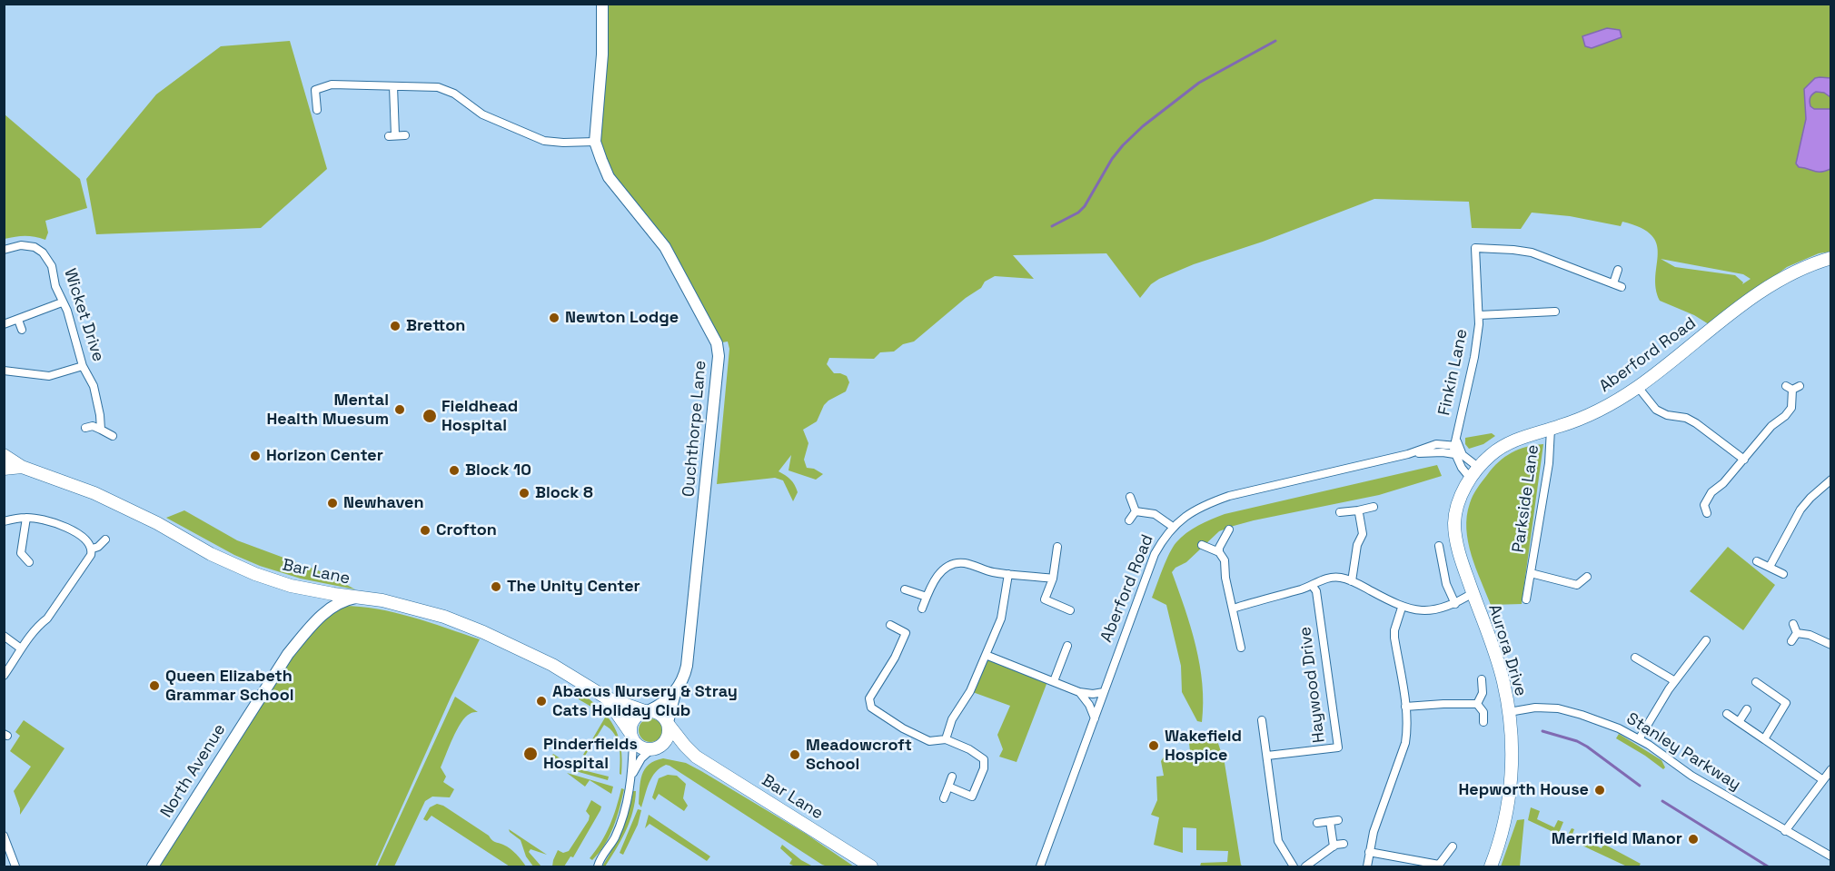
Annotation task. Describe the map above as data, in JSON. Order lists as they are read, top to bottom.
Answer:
{
  "streets": {
    "main road": ["Aberford Road", "Bar Lane", "Aurora Drive"],
    "street": [
      "Wicket Drive",
      "Finkin Lane",
      "Ouchthorpe Lane",
      "Parkside Lane",
      "Haywood Drive",
      "Stanley Parkway",
      "North Avenue"
    ]
  },
  "crossings": [
    ["Aberford Road", "Parkside Lane"],
    ["Aberford Road", "Aurora Drive"],
    ["Ouchthorpe Lane", "Bar Lane"],
    ["Bar Lane", "North Avenue"],
    ["Aurora Drive", "Stanley Parkway"]
  ],
  "places": [
    "Newton Lodge",
    "Bretton",
    "Mental Health Muesum",
    "Fieldhead Hospital",
    "Horizon Center",
    "Block 10",
    "Block 8",
    "Newhaven",
    "Crofton",
    "The Unity Center",
    "Queen Elizabeth Grammar School",
    "Abacus Nursery & Stray Cats Holiday Club",
    "Wakefield Hospice",
    "Pinderfields Hospital",
    "Meadowcroft School",
    "Hepworth House",
    "Merrifield Manor"
  ]
}
